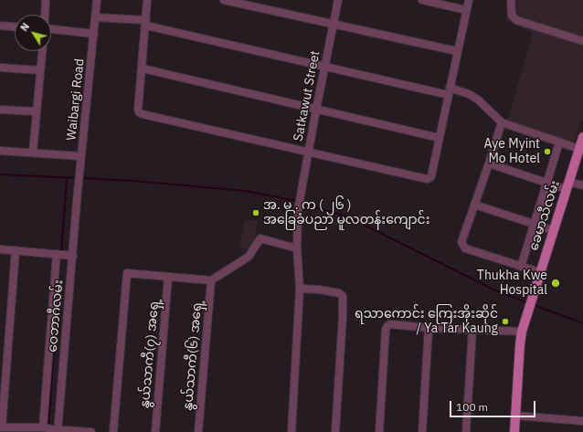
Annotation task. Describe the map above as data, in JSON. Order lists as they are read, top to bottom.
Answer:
{
  "streets": {
    "main road": ["ခေမာသီလမ်း"],
    "street": [
      "Satkawut Street",
      "Waibargi Road",
      "ဝေဘာဂီလမ်း",
      "နွယ်သာကီ(၇) အရှေ့",
      "နွယ်သာကီ(၆) အရှေ့"
    ]
  },
  "crossings": [
    ["Waibargi Road", "ဝေဘာဂီလမ်း"]
  ],
  "places": [
    "Aye Myint Mo Hotel",
    "အ. မ . က ( ၂၆ ) အခြေခံပညာ မူလတန်းကျောင်း",
    "Thukha Kwe Hospital",
    "ရသာကောင်း ကြေးအိုးဆိုင် / Ya Tar Kaung"
  ],
  "scale_bar": "100 m",
  "north": "top left"
}
